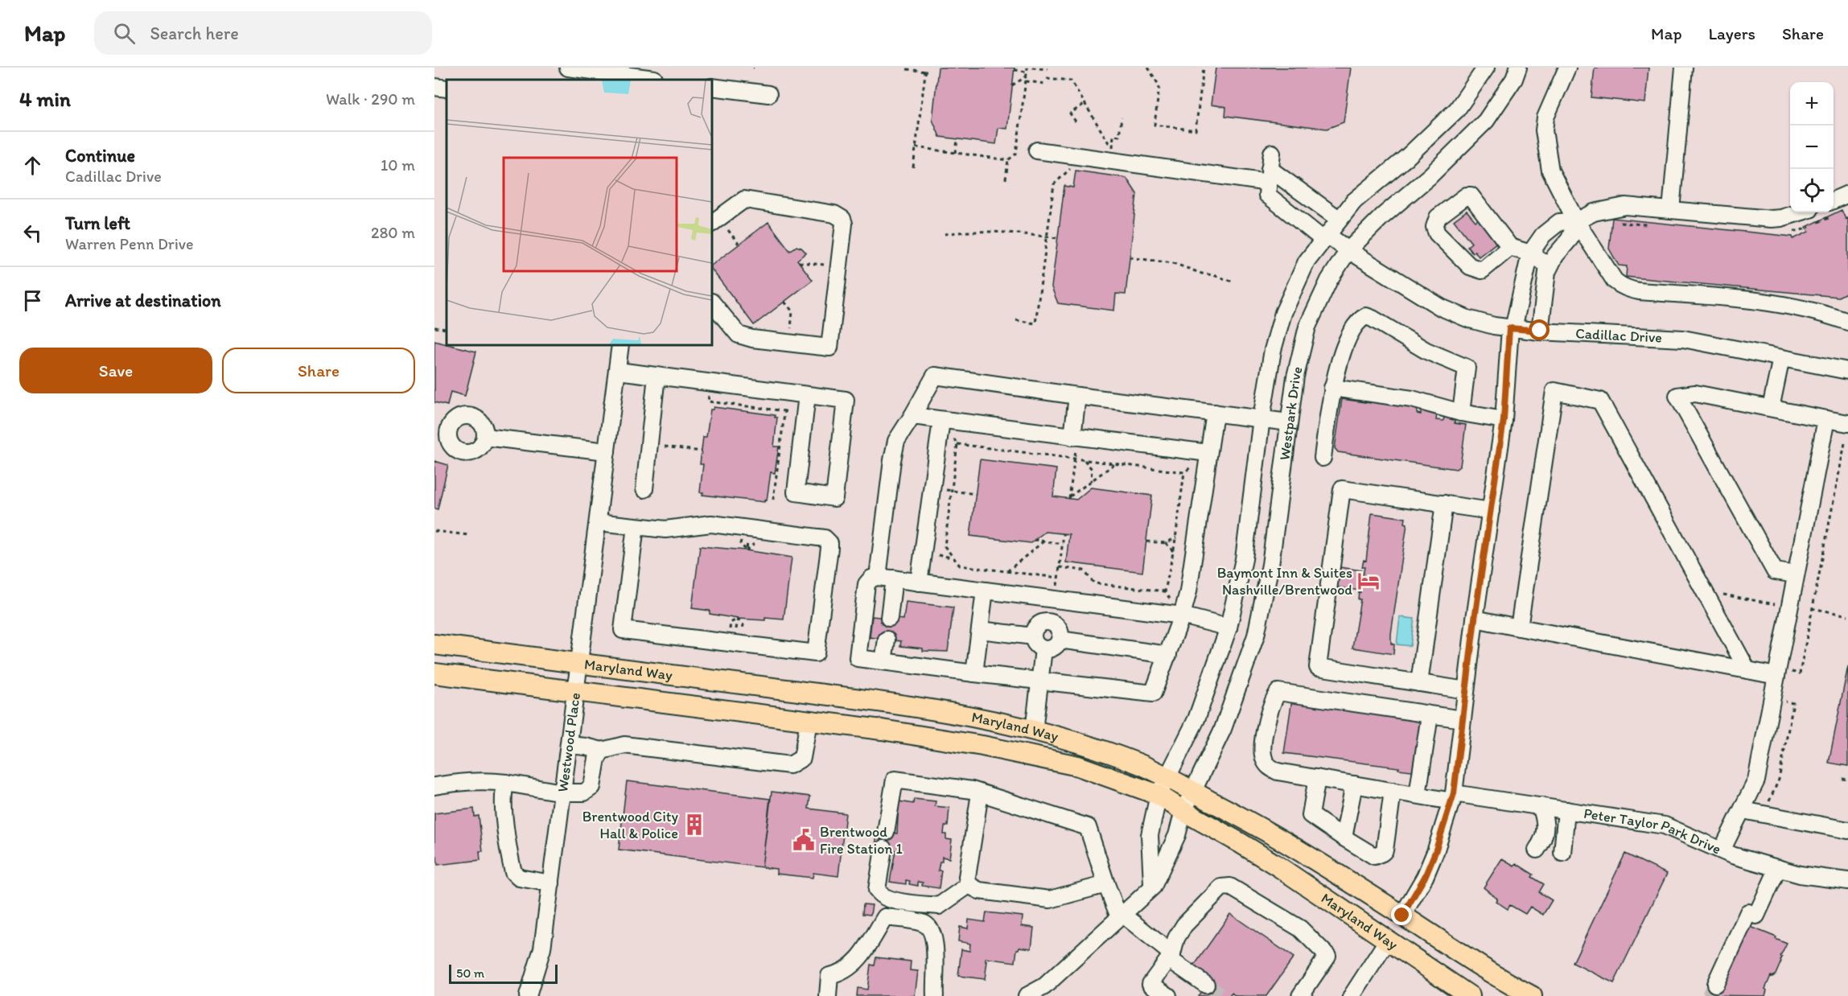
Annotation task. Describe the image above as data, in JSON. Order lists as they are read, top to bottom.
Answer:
{
  "streets": {
    "main road": ["Maryland Way"],
    "street": [
      "Cadillac Drive",
      "Westpark Drive",
      "Westwood Place",
      "Peter Taylor Park Drive"
    ]
  },
  "crossings": [
    ["Cadillac Drive", "Westpark Drive"],
    ["Westpark Drive", "Maryland Way"],
    ["Maryland Way", "Westwood Place"]
  ],
  "places": {
    "hotel": ["Baymont Inn & Suites Nashville/Brentwood"],
    "building": ["Brentwood City Hall & Police"],
    "public building": ["Brentwood Fire Station 1"]
  },
  "scale_bar": "50 m",
  "page": {
    "header": "Map",
    "search": "Search here",
    "nav": ["Map", "Layers", "Share"],
    "heading": ["4 min", "Walk · 290 m"],
    "map_buttons": ["+", "−"],
    "list": [
      ["Continue", "Cadillac Drive", "10 m"],
      ["Turn left", "Warren Penn Drive", "280 m"],
      "Arrive at destination"
    ],
    "buttons": ["Save", "Share"],
    "scale": "50 m"
  }
}
